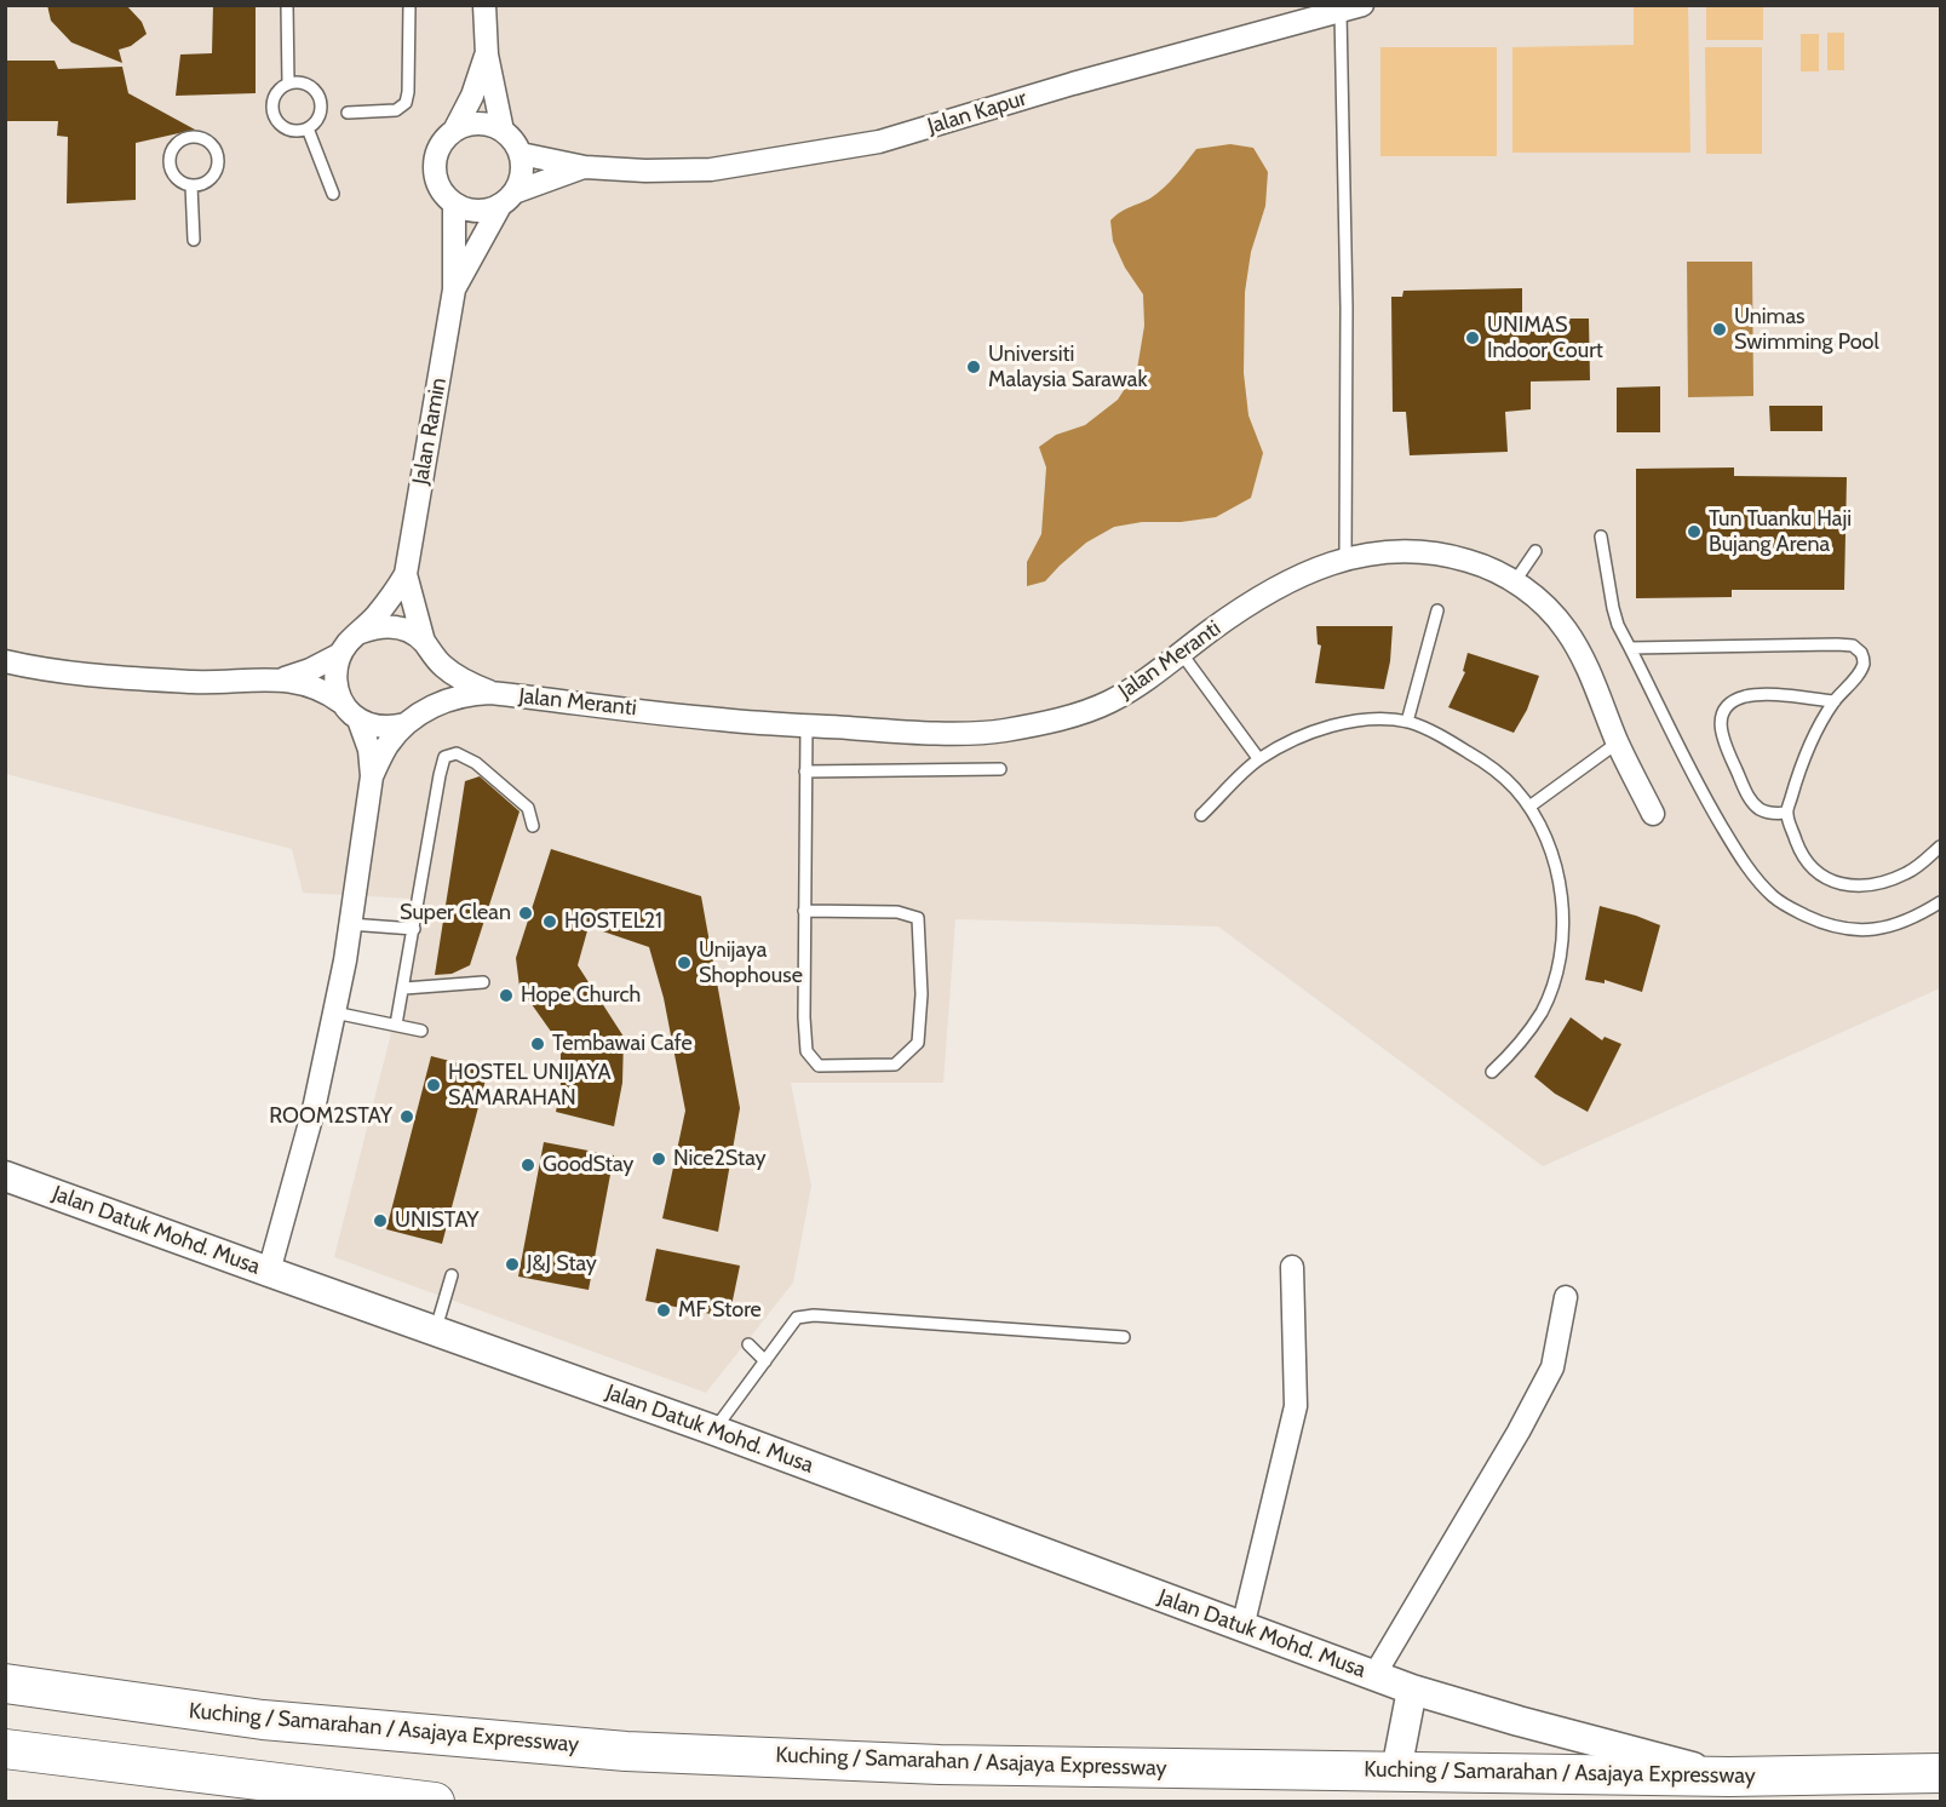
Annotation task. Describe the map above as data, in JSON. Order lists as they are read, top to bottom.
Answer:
{
  "streets": {
    "highway": ["Kuching / Samarahan / Asajaya Expressway"],
    "street": [
      "Jalan Kapur",
      "Jalan Ramin",
      "Jalan Meranti",
      "Jalan Datuk Mohd. Musa"
    ]
  },
  "crossings": [
    ["Jalan Kapur", "Jalan Ramin"],
    ["Jalan Datuk Mohd. Musa", "Kuching / Samarahan / Asajaya Expressway"]
  ],
  "places": [
    "Unimas Swimming Pool",
    "UNIMAS Indoor Court",
    "Universiti Malaysia Sarawak",
    "Tun Tuanku Haji Bujang Arena",
    "Super Clean",
    "HOSTEL21",
    "Unijaya Shophouse",
    "Hope Church",
    "Tembawai Cafe",
    "HOSTEL UNIJAYA SAMARAHAN",
    "ROOM2STAY",
    "Nice2Stay",
    "GoodStay",
    "UNISTAY",
    "J&J Stay",
    "MF Store"
  ]
}
